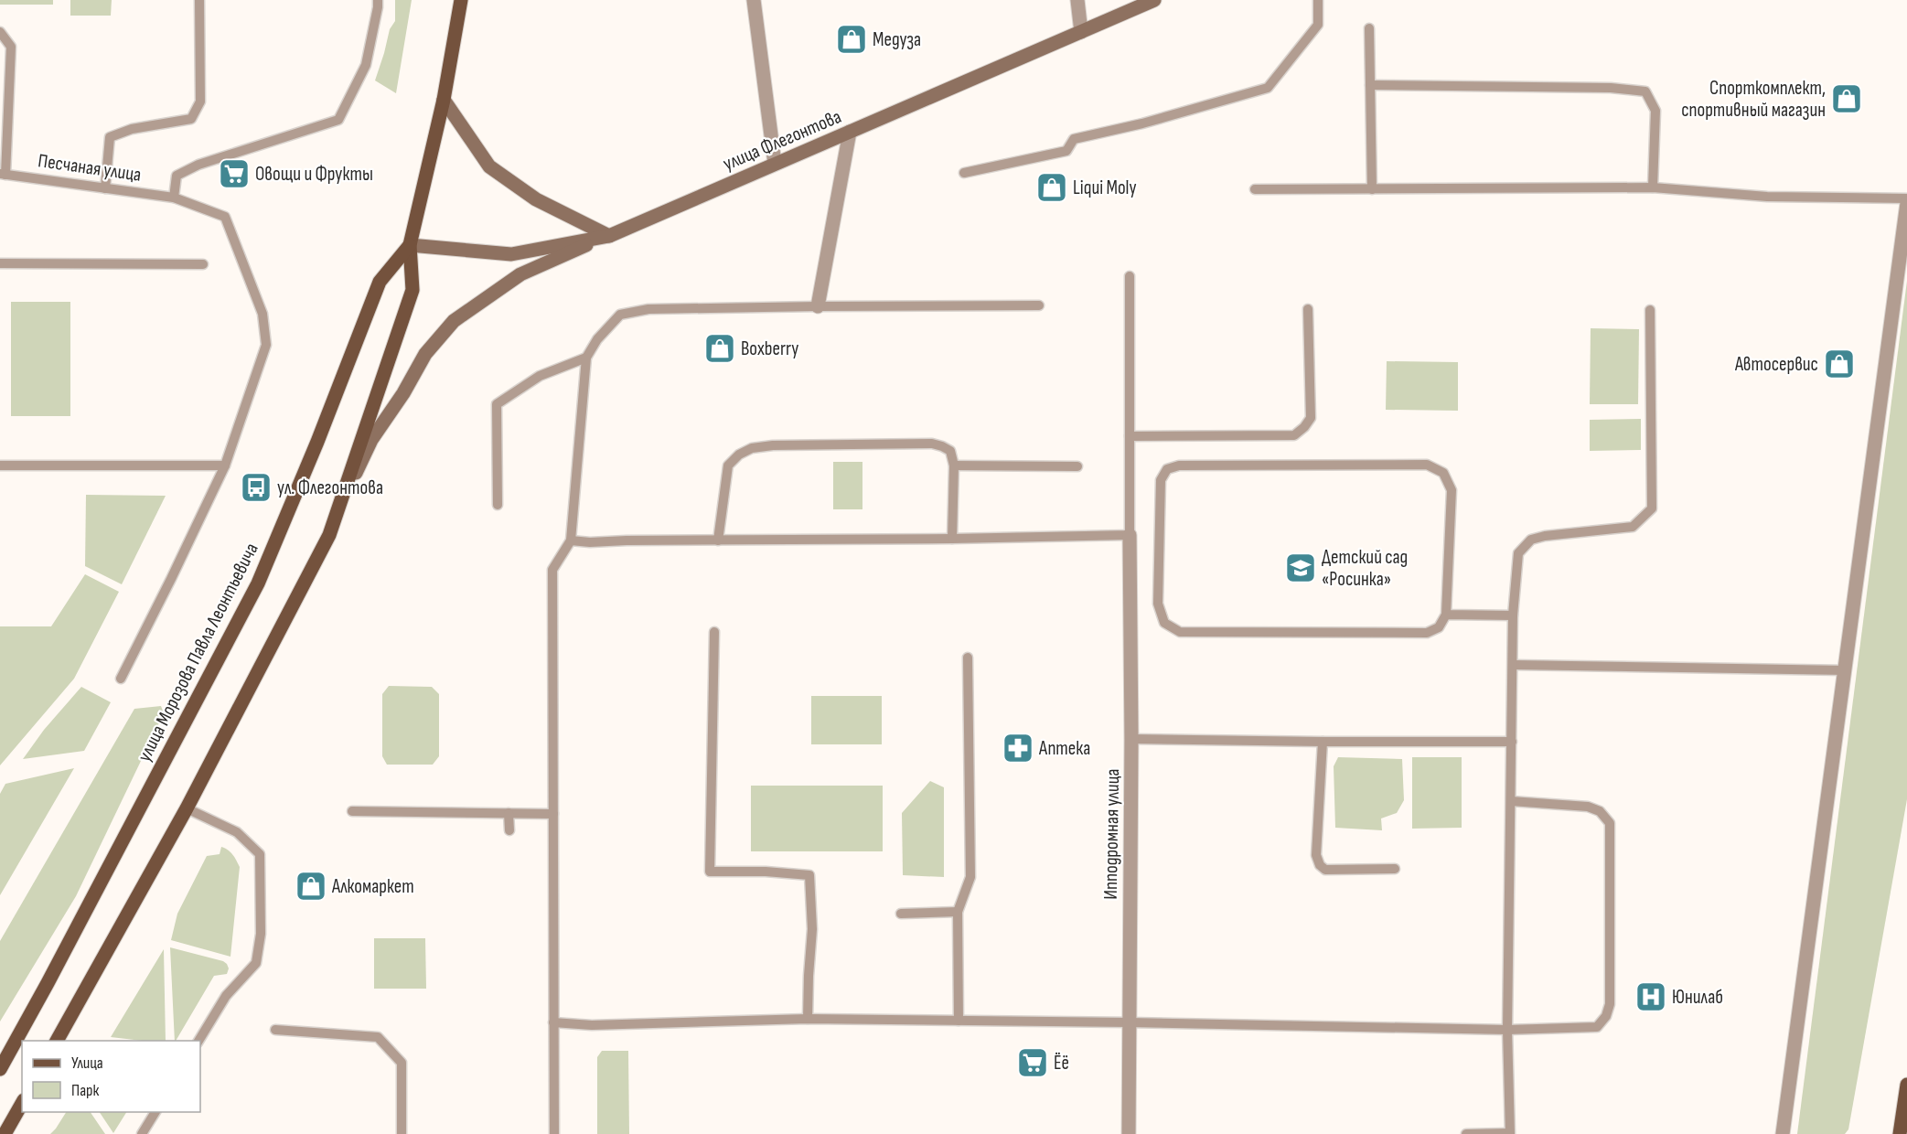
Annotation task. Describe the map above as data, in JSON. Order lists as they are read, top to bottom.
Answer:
{
  "streets": {
    "main road": ["улица Морозова Павла Леонтьевича"],
    "street": ["улица Флегонтова", "Ипподромная улица"],
    "lane": ["Песчаная улица"]
  },
  "crossings": [
    ["улица Флегонтова", "улица Морозова Павла Леонтьевича"]
  ],
  "places": {
    "shop": [
      "Медуза",
      "Спорткомплект, спортивный магазин",
      "Liqui Moly",
      "Boxberry",
      "Автосервис",
      "Алкомаркет"
    ],
    "supermarket": ["Овощи и Фрукты", "Ёё"],
    "bus stop": ["ул. Флегонтова"],
    "school or university": ["Детский сад «Росинка»"],
    "pharmacy": ["Аптека"],
    "hospital": ["Юнилаб"]
  },
  "legend": ["Улица", "Парк"]
}
